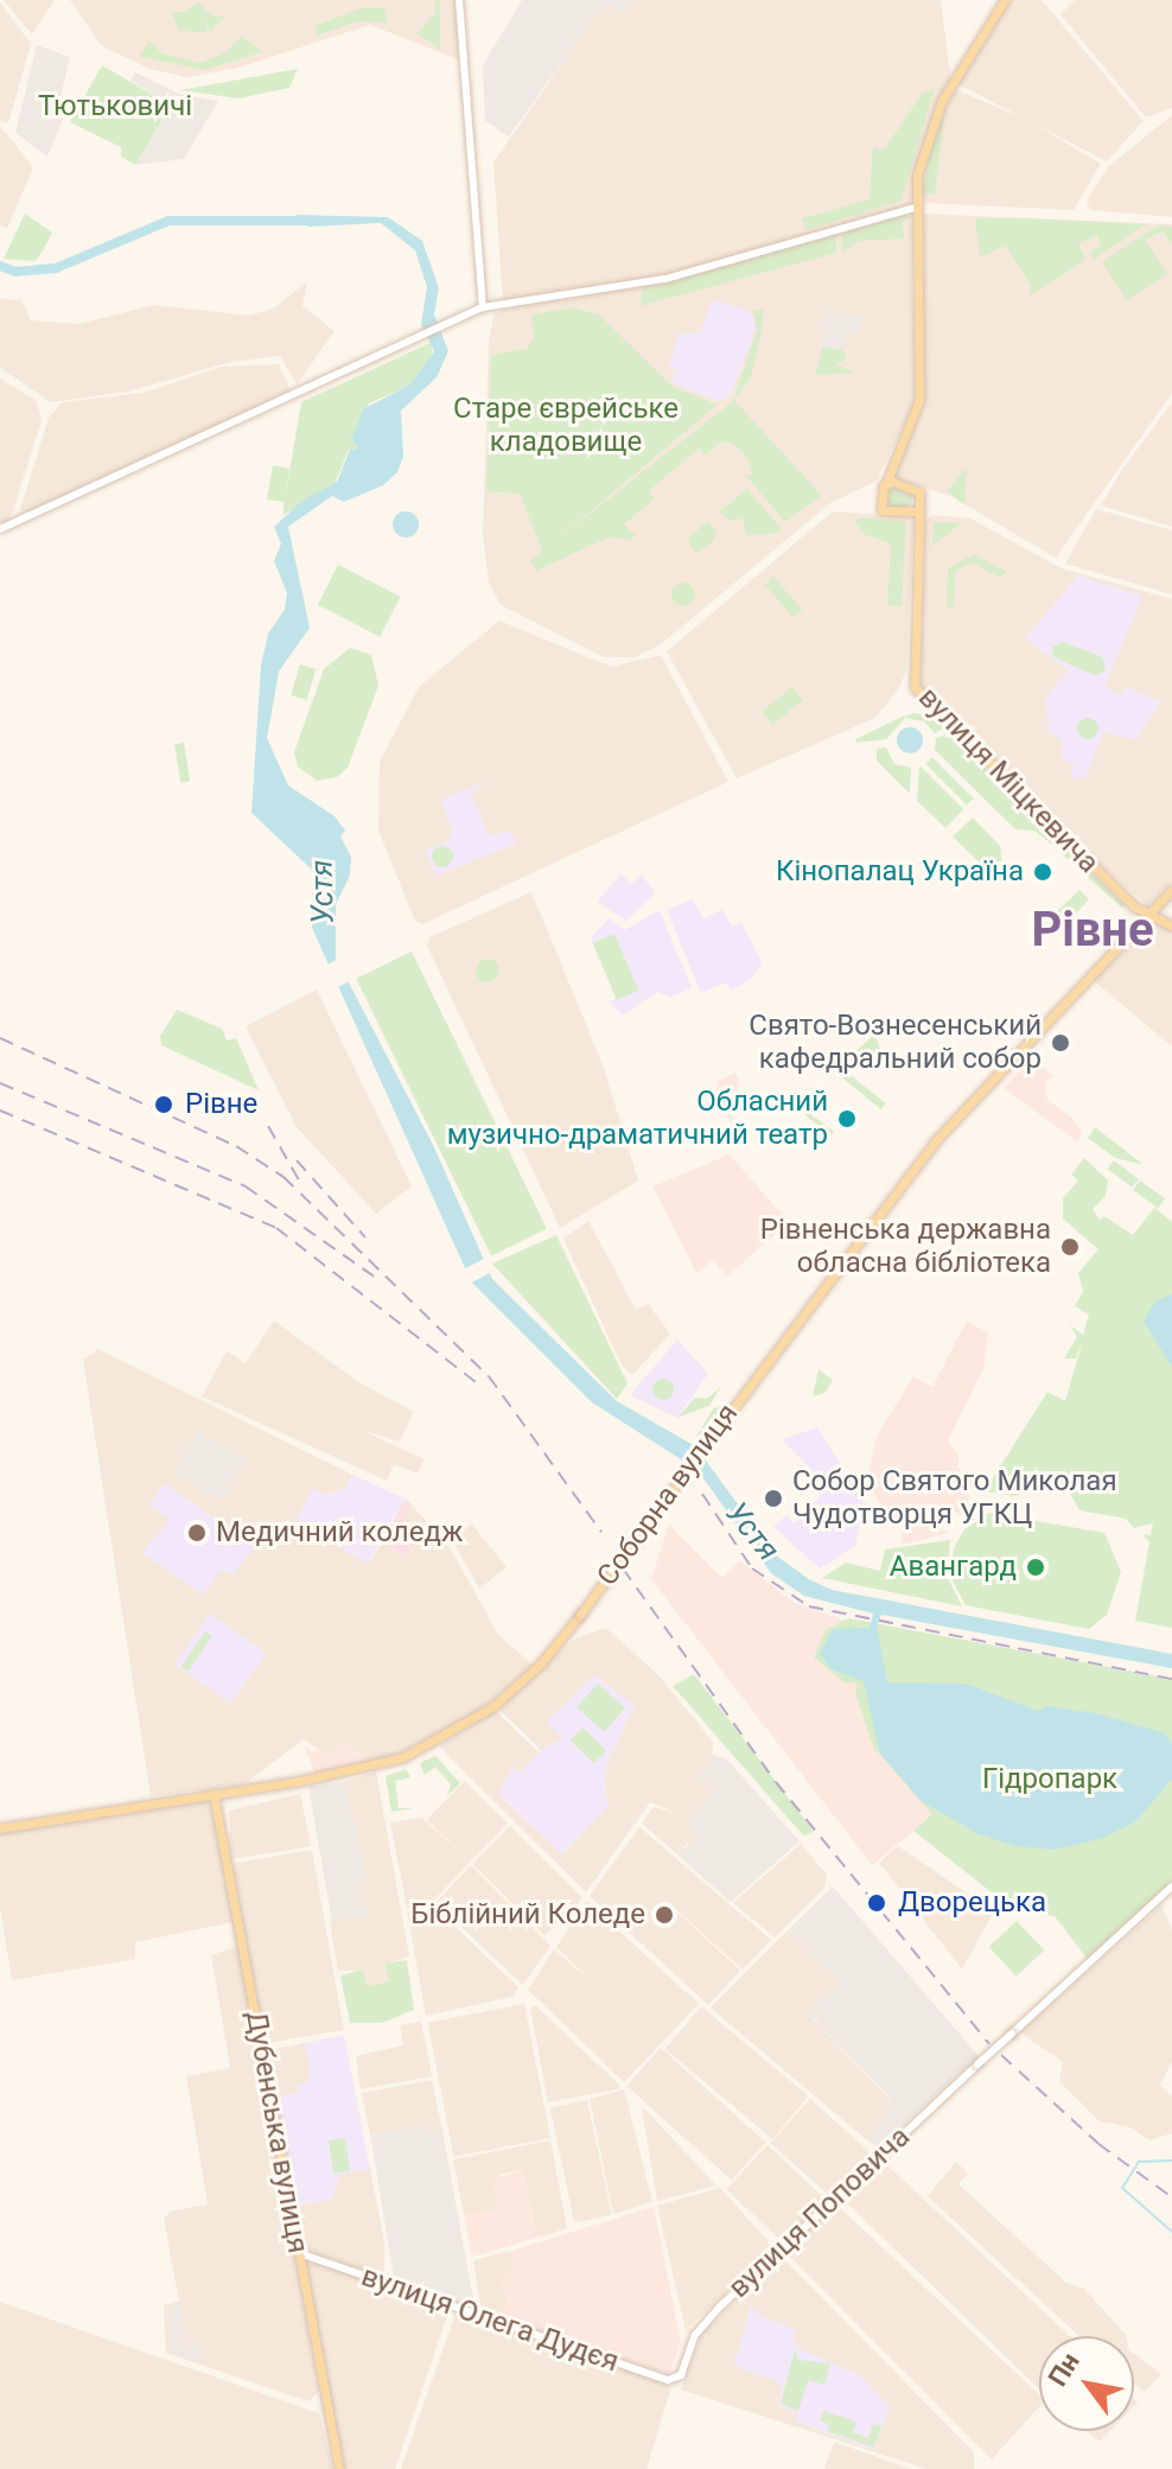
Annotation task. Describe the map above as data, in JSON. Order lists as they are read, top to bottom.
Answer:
{
  "streets": {
    "main road": [
      "вулиця Міцкевича",
      "Соборна вулиця",
      "Дубенська вулиця",
      "вулиця Поповича",
      "вулиця Олега Дудєя"
    ]
  },
  "crossings": [
    ["вулиця Міцкевича", "Соборна вулиця"],
    ["Соборна вулиця", "Дубенська вулиця"],
    ["Дубенська вулиця", "вулиця Олега Дудєя"],
    ["вулиця Поповича", "вулиця Олега Дудєя"]
  ],
  "districts": ["Рівне"],
  "water": ["Устя"],
  "parks": ["Тютьковичі", "Старе єврейське кладовище", "Гідропарк"],
  "places": [
    "Кінопалац Україна",
    "Свято-Вознесенський кафедральний собор",
    "Рівне",
    "Обласний музично-драматичний театр",
    "Рівненська державна обласна бібліотека",
    "Собор Святого Миколая Чудотворця УГКЦ",
    "Медичний коледж",
    "Авангард",
    "Дворецька",
    "Біблійний Коледе"
  ],
  "north": "top left"
}
